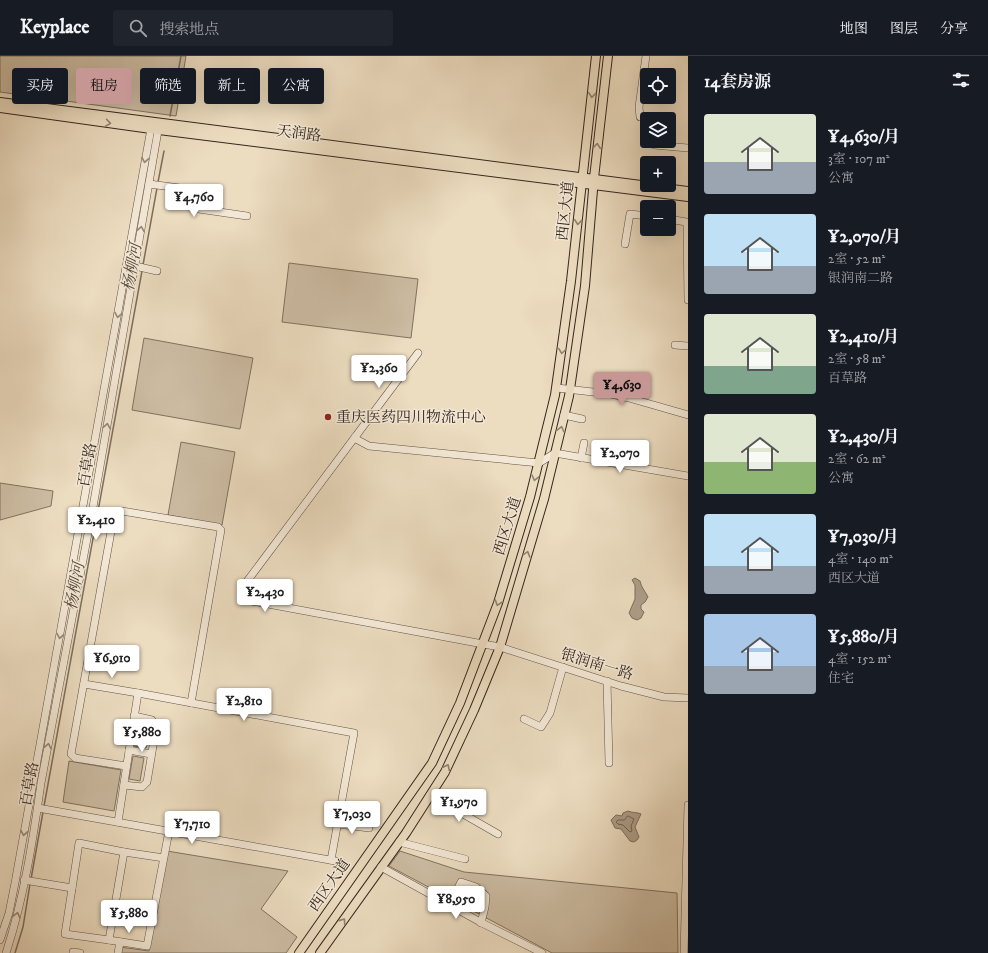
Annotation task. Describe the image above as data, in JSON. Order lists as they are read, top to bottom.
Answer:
{
  "streets": {
    "main road": ["天润路", "西区大道"],
    "street": ["百草路", "银润南一路"]
  },
  "crossings": [
    ["天润路", "西区大道"],
    ["天润路", "百草路"],
    ["西区大道", "银润南一路"]
  ],
  "water": ["杨柳河"],
  "places": ["重庆医药四川物流中心"],
  "page": {
    "header": "Keyplace",
    "search": "搜索地点",
    "nav": ["地图", "图层", "分享"],
    "heading": "14套房源",
    "map_buttons": ["+", "−"],
    "chip": [
      "买房",
      "租房",
      "筛选",
      "新上",
      "公寓"
    ],
    "list": [
      {
        "name": "¥4,630/月",
        "note": "3室 · 107 m² · 公寓"
      },
      {
        "name": "¥2,070/月",
        "note": "2室 · 52 m² · 银润南二路"
      },
      {
        "name": "¥2,410/月",
        "note": "2室 · 58 m² · 百草路"
      },
      {
        "name": "¥2,430/月",
        "note": "2室 · 62 m² · 公寓"
      },
      {
        "name": "¥7,030/月",
        "note": "4室 · 140 m² · 西区大道"
      },
      {
        "name": "¥5,880/月",
        "note": "4室 · 152 m² · 住宅"
      }
    ],
    "price": [
      "¥4,760",
      "¥2,360",
      "¥4,630",
      "¥2,070",
      "¥2,410",
      "¥2,430",
      "¥6,910",
      "¥2,810",
      "¥5,880",
      "¥1,970",
      "¥7,030",
      "¥7,710",
      "¥8,950",
      "¥5,880"
    ]
  }
}
